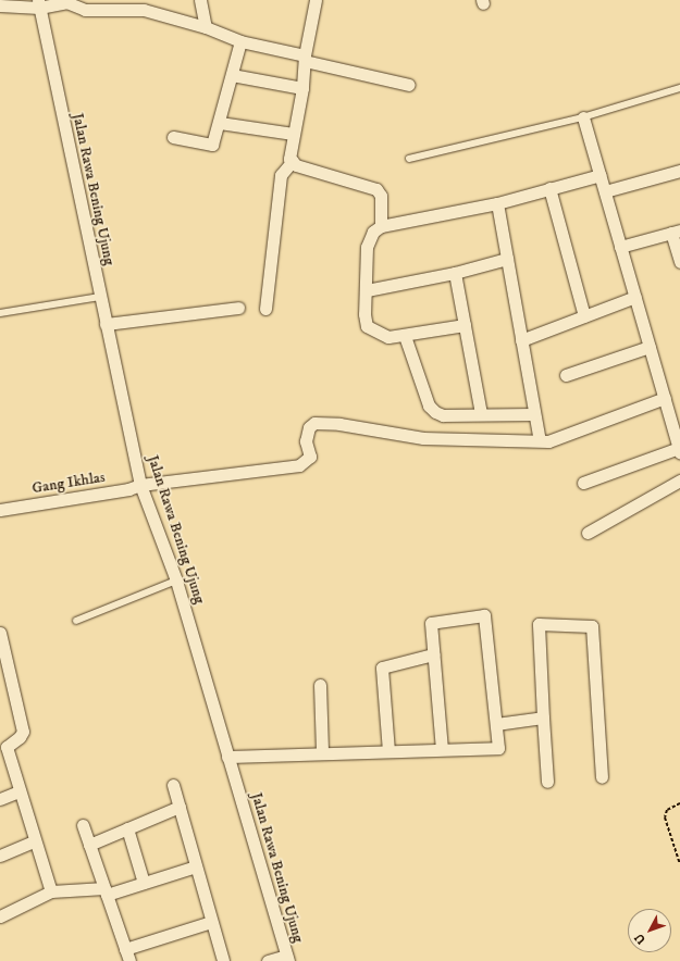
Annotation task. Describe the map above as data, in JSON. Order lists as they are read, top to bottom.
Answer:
{
  "streets": {
    "street": ["Jalan Rawa Bening Ujung", "Gang Ikhlas"]
  },
  "crossings": [
    ["Jalan Rawa Bening Ujung", "Gang Ikhlas"]
  ],
  "north": "bottom left"
}
